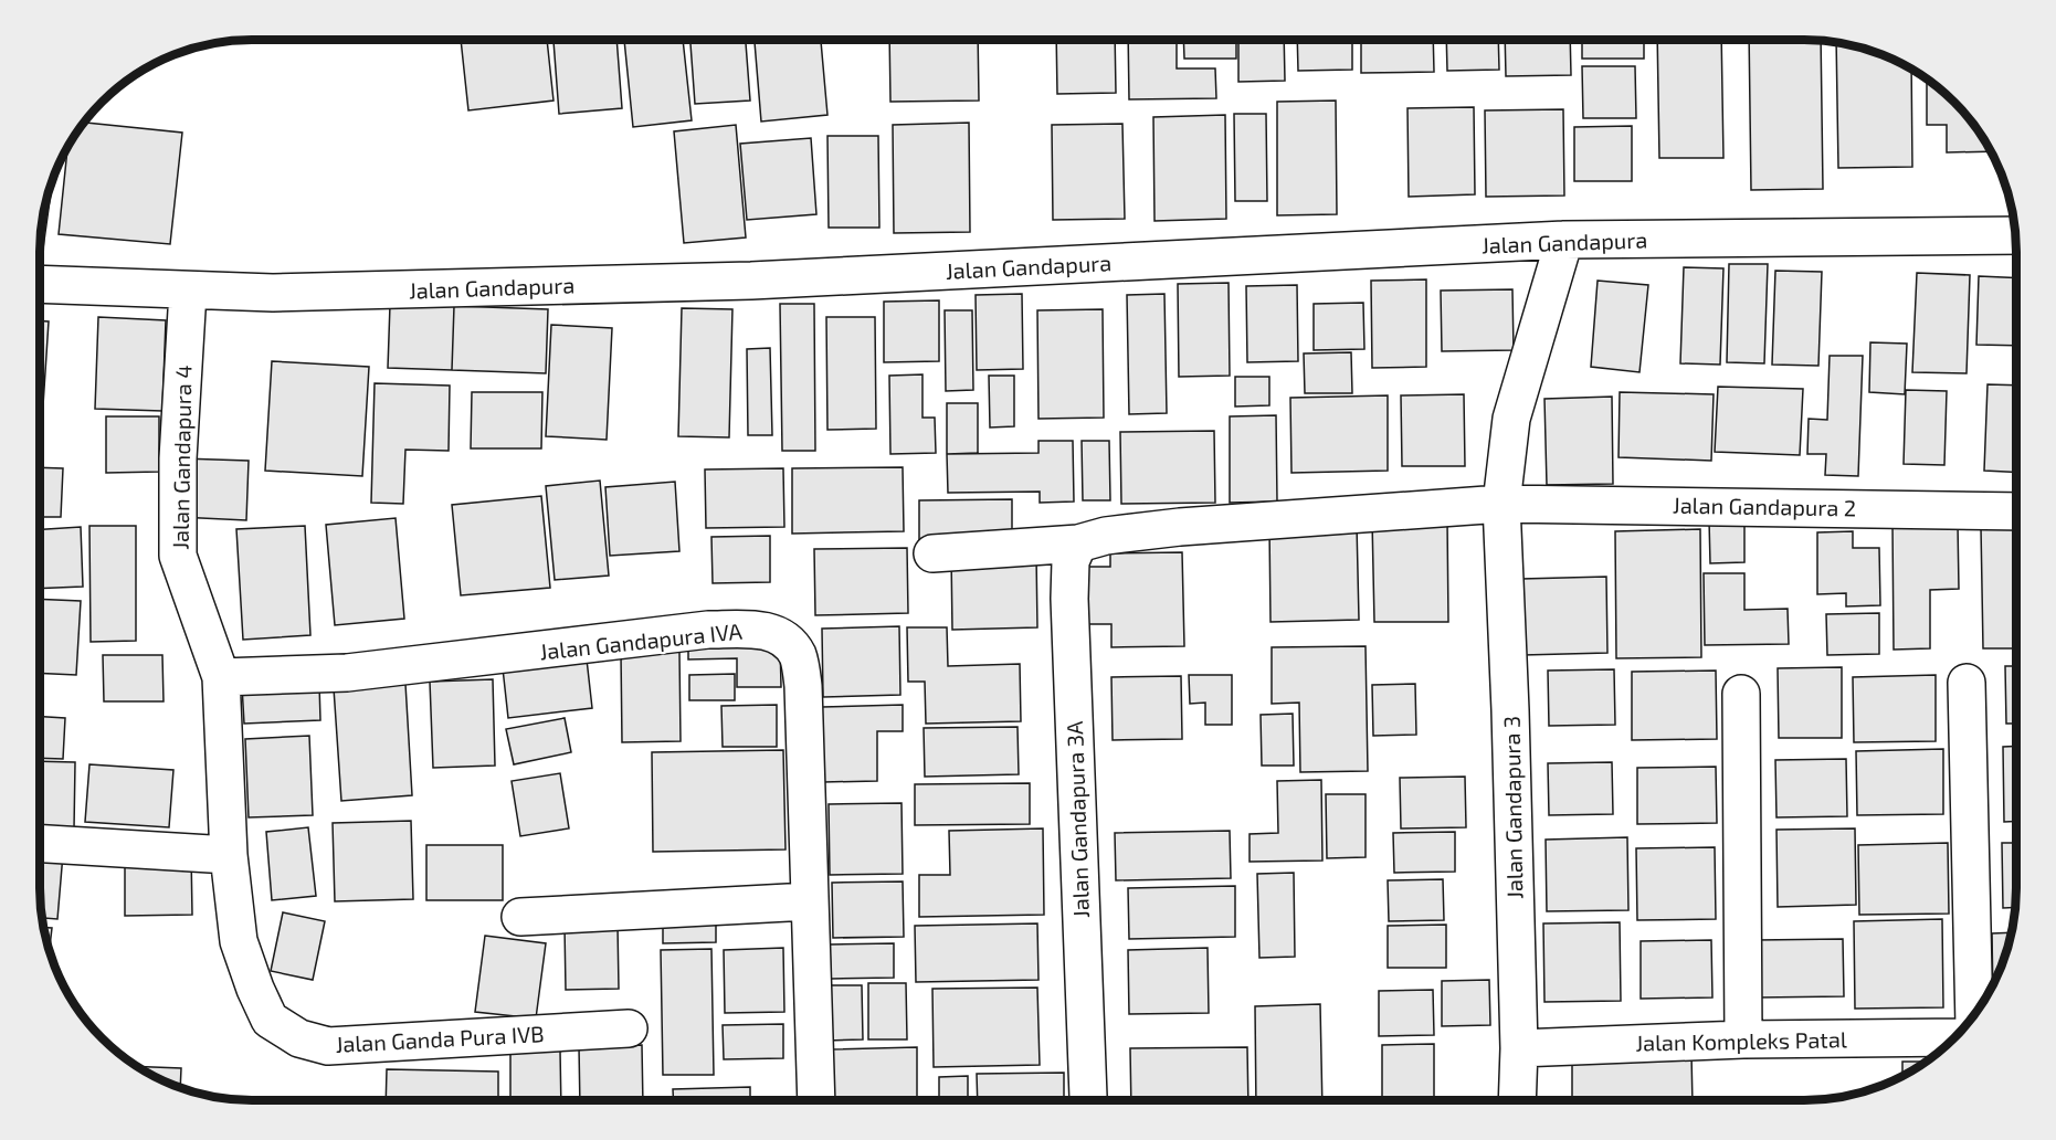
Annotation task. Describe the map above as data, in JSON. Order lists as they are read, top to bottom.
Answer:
{
  "streets": {
    "street": [
      "Jalan Gandapura",
      "Jalan Gandapura 4",
      "Jalan Gandapura 2",
      "Jalan Gandapura IVA",
      "Jalan Gandapura 3",
      "Jalan Gandapura 3A",
      "Jalan Ganda Pura IVB",
      "Jalan Kompleks Patal"
    ]
  },
  "crossings": [
    ["Jalan Gandapura", "Jalan Gandapura 4"],
    ["Jalan Gandapura", "Jalan Gandapura 3"],
    ["Jalan Gandapura 4", "Jalan Gandapura IVA"],
    ["Jalan Gandapura 4", "Jalan Ganda Pura IVB"],
    ["Jalan Gandapura 2", "Jalan Gandapura 3"],
    ["Jalan Gandapura 3", "Jalan Kompleks Patal"]
  ]
}
